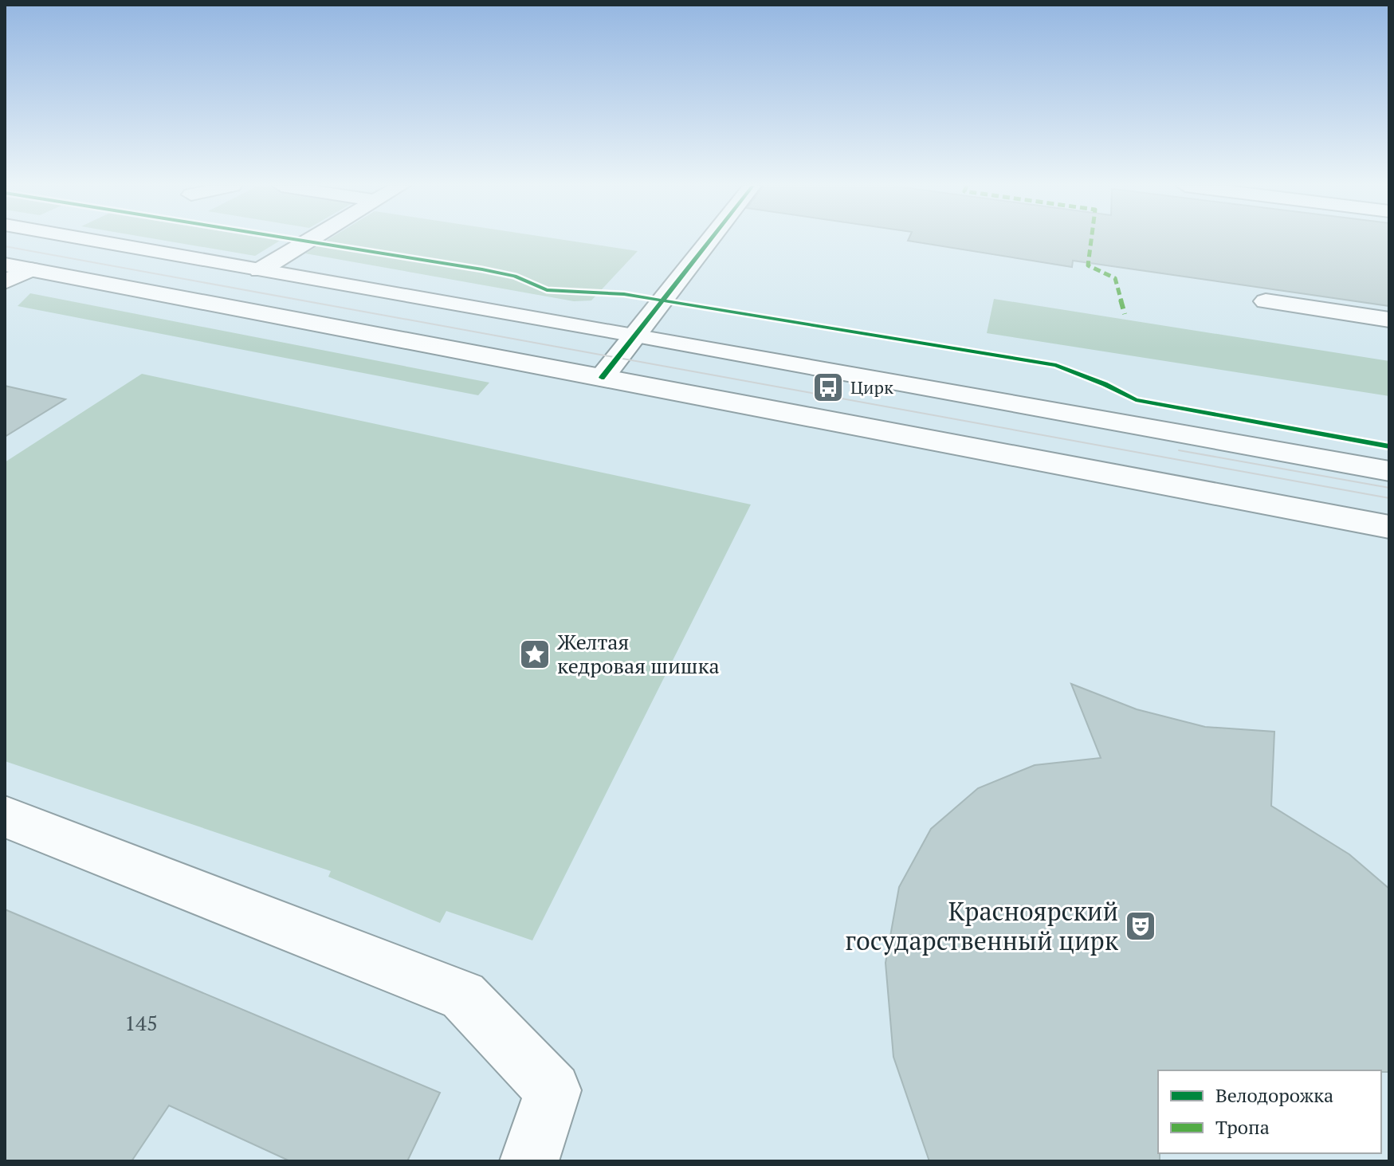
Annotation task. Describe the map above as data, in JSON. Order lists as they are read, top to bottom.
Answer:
{
  "places": {
    "bus stop": ["Цирк"],
    "place": ["Желтая кедровая шишка"],
    "theatre": ["Красноярский государственный цирк"]
  },
  "house_numbers": ["145"],
  "legend": ["Велодорожка", "Тропа"]
}
